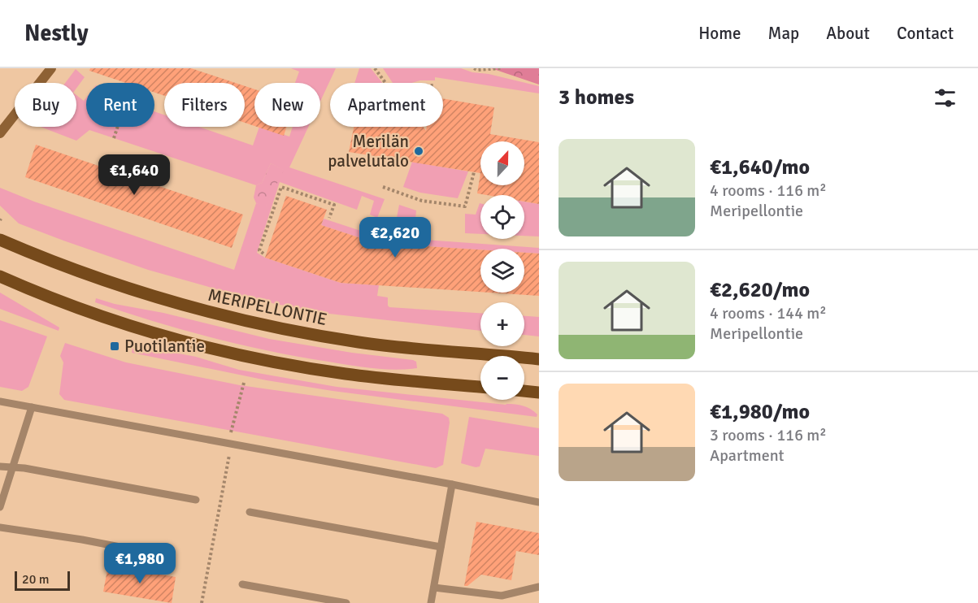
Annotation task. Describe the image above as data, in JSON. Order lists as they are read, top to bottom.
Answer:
{
  "streets": {
    "main road": ["MERIPELLONTIE"]
  },
  "places": {
    "other": ["Merilän palvelutalo"],
    "transit": ["Puotilantie"]
  },
  "scale_bar": "20 m",
  "north": "top",
  "page": {
    "header": "Nestly",
    "nav": [
      "Home",
      "Map",
      "About",
      "Contact"
    ],
    "heading": "3 homes",
    "chip": [
      "Buy",
      "Rent",
      "Filters",
      "New",
      "Apartment"
    ],
    "list": [
      {
        "name": "€1,640/mo",
        "note": "4 rooms · 116 m² · Meripellontie"
      },
      {
        "name": "€2,620/mo",
        "note": "4 rooms · 144 m² · Meripellontie"
      },
      {
        "name": "€1,980/mo",
        "note": "3 rooms · 116 m² · Apartment"
      }
    ],
    "map_buttons": ["+", "−"],
    "price": ["€1,640", "€2,620", "€1,980"],
    "scale": "20 m"
  }
}
